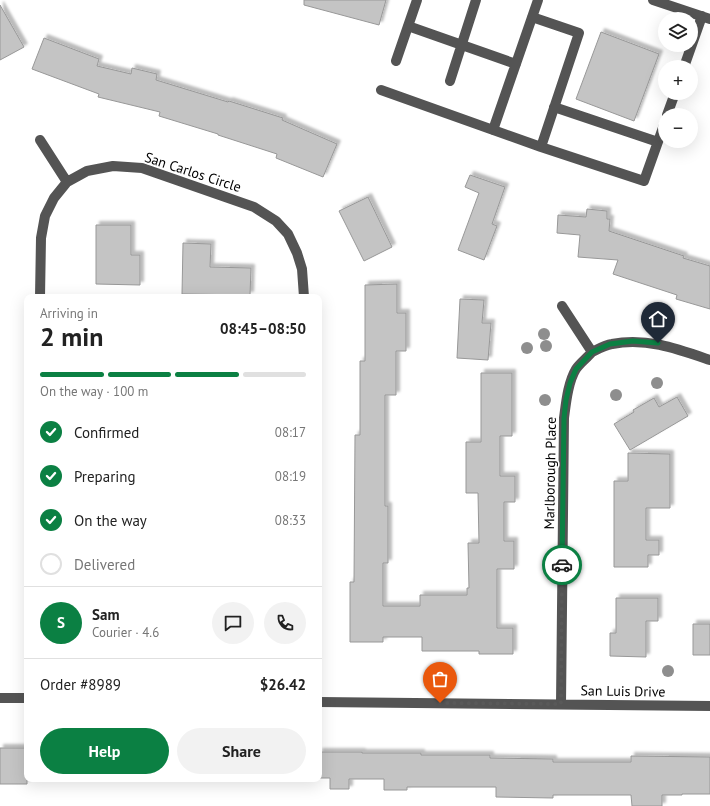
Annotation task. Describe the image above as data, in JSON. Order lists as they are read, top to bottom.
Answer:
{
  "streets": {
    "street": ["San Carlos Circle", "Marlborough Place", "San Luis Drive"]
  },
  "crossings": [
    ["Marlborough Place", "San Luis Drive"]
  ],
  "page": {
    "map_buttons": ["+", "−"],
    "heading": ["2 min", "Arriving in", "08:45–08:50"],
    "panel": [
      "Sam",
      "Courier · 4.6",
      "Order #8989",
      "$26.42"
    ],
    "bar": "On the way · 100 m",
    "list": [
      ["Confirmed", "08:17"],
      ["Preparing", "08:19"],
      ["On the way", "08:33"],
      "Delivered"
    ],
    "round": "S",
    "buttons": ["Help", "Share"]
  }
}
